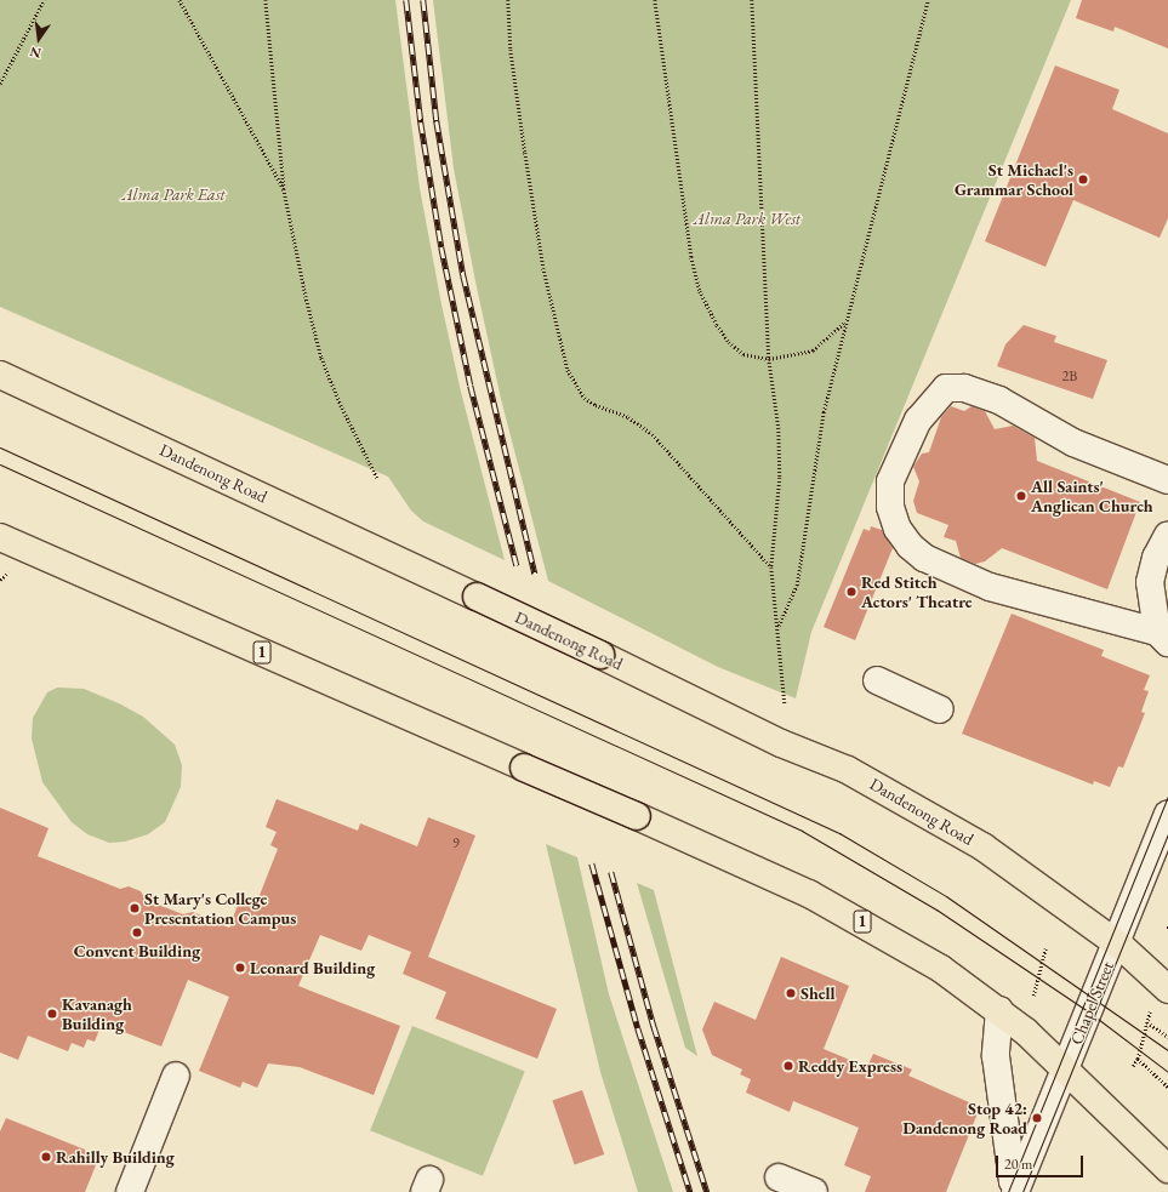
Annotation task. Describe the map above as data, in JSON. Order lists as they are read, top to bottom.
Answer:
{
  "streets": {
    "highway": ["Dandenong Road", "1"],
    "street": ["Chapel Street"]
  },
  "crossings": [
    ["Dandenong Road", "Chapel Street"],
    ["1", "Chapel Street"]
  ],
  "parks": ["Alma Park East", "Alma Park West"],
  "places": [
    "St Michael's Grammar School",
    "All Saints' Anglican Church",
    "Red Stitch Actors' Theatre",
    "St Mary's College Presentation Campus",
    "Convent Building",
    "Leonard Building",
    "Shell",
    "Kavanagh Building",
    "Reddy Express",
    "Stop 42: Dandenong Road",
    "Rahilly Building"
  ],
  "house_numbers": ["2B", "9"],
  "scale_bar": "20 m",
  "north": "bottom"
}
